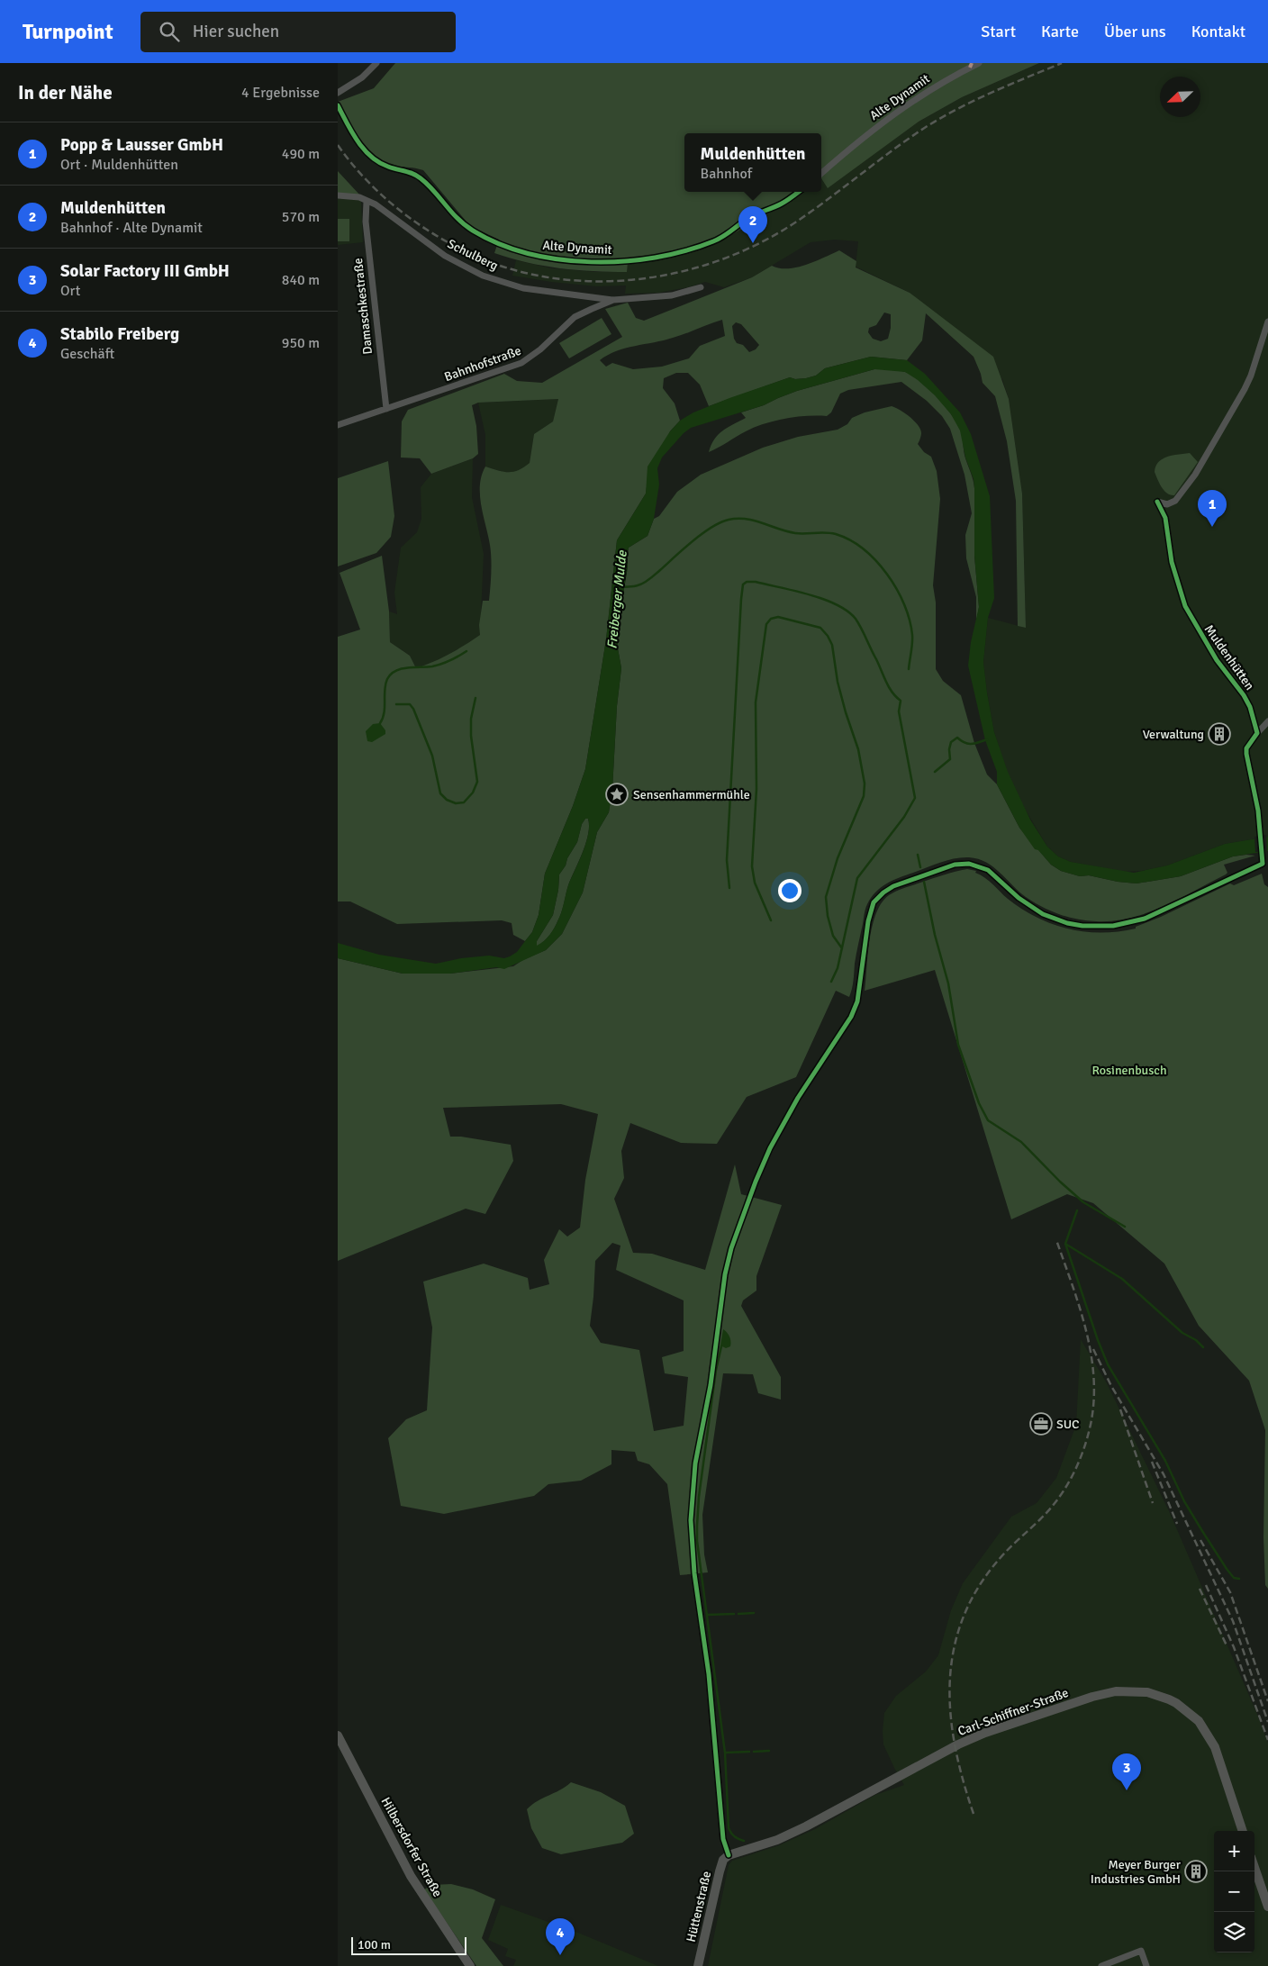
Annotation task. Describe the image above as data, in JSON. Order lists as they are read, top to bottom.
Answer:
{
  "streets": {
    "main road": ["Carl-Schiffner-Straße", "Hilbersdorfer Straße", "Hüttenstraße"],
    "street": [
      "Alte Dynamit",
      "Schulberg",
      "Damaschkestraße",
      "Bahnhofstraße",
      "Muldenhütten"
    ]
  },
  "crossings": [
    ["Schulberg", "Damaschkestraße"],
    ["Schulberg", "Bahnhofstraße"],
    ["Damaschkestraße", "Bahnhofstraße"],
    ["Carl-Schiffner-Straße", "Hüttenstraße"]
  ],
  "water": ["Freiberger Mulde"],
  "parks": ["Rosinenbusch"],
  "places": {
    "building": ["Verwaltung", "Meyer Burger Industries GmbH"],
    "place": ["Sensenhammermühle"],
    "office": ["SUC"]
  },
  "scale_bar": "100 m",
  "north": "bottom left",
  "page": {
    "header": "Turnpoint",
    "search": "Hier suchen",
    "nav": [
      "Start",
      "Karte",
      "Über uns",
      "Kontakt"
    ],
    "heading": ["In der Nähe", "4 Ergebnisse"],
    "list": [
      {
        "mark": "1",
        "name": "Popp & Lausser GmbH",
        "note": "Ort · Muldenhütten",
        "value": "490 m"
      },
      {
        "mark": "2",
        "name": "Muldenhütten",
        "note": "Bahnhof · Alte Dynamit",
        "value": "570 m"
      },
      {
        "mark": "3",
        "name": "Solar Factory III GmbH",
        "note": "Ort",
        "value": "840 m"
      },
      {
        "mark": "4",
        "name": "Stabilo Freiberg",
        "note": "Geschäft",
        "value": "950 m"
      }
    ],
    "popup": ["Muldenhütten", "Bahnhof"],
    "pins": [
      "2",
      "1",
      "3",
      "4"
    ],
    "map_buttons": ["+", "−"],
    "scale": "100 m"
  }
}
